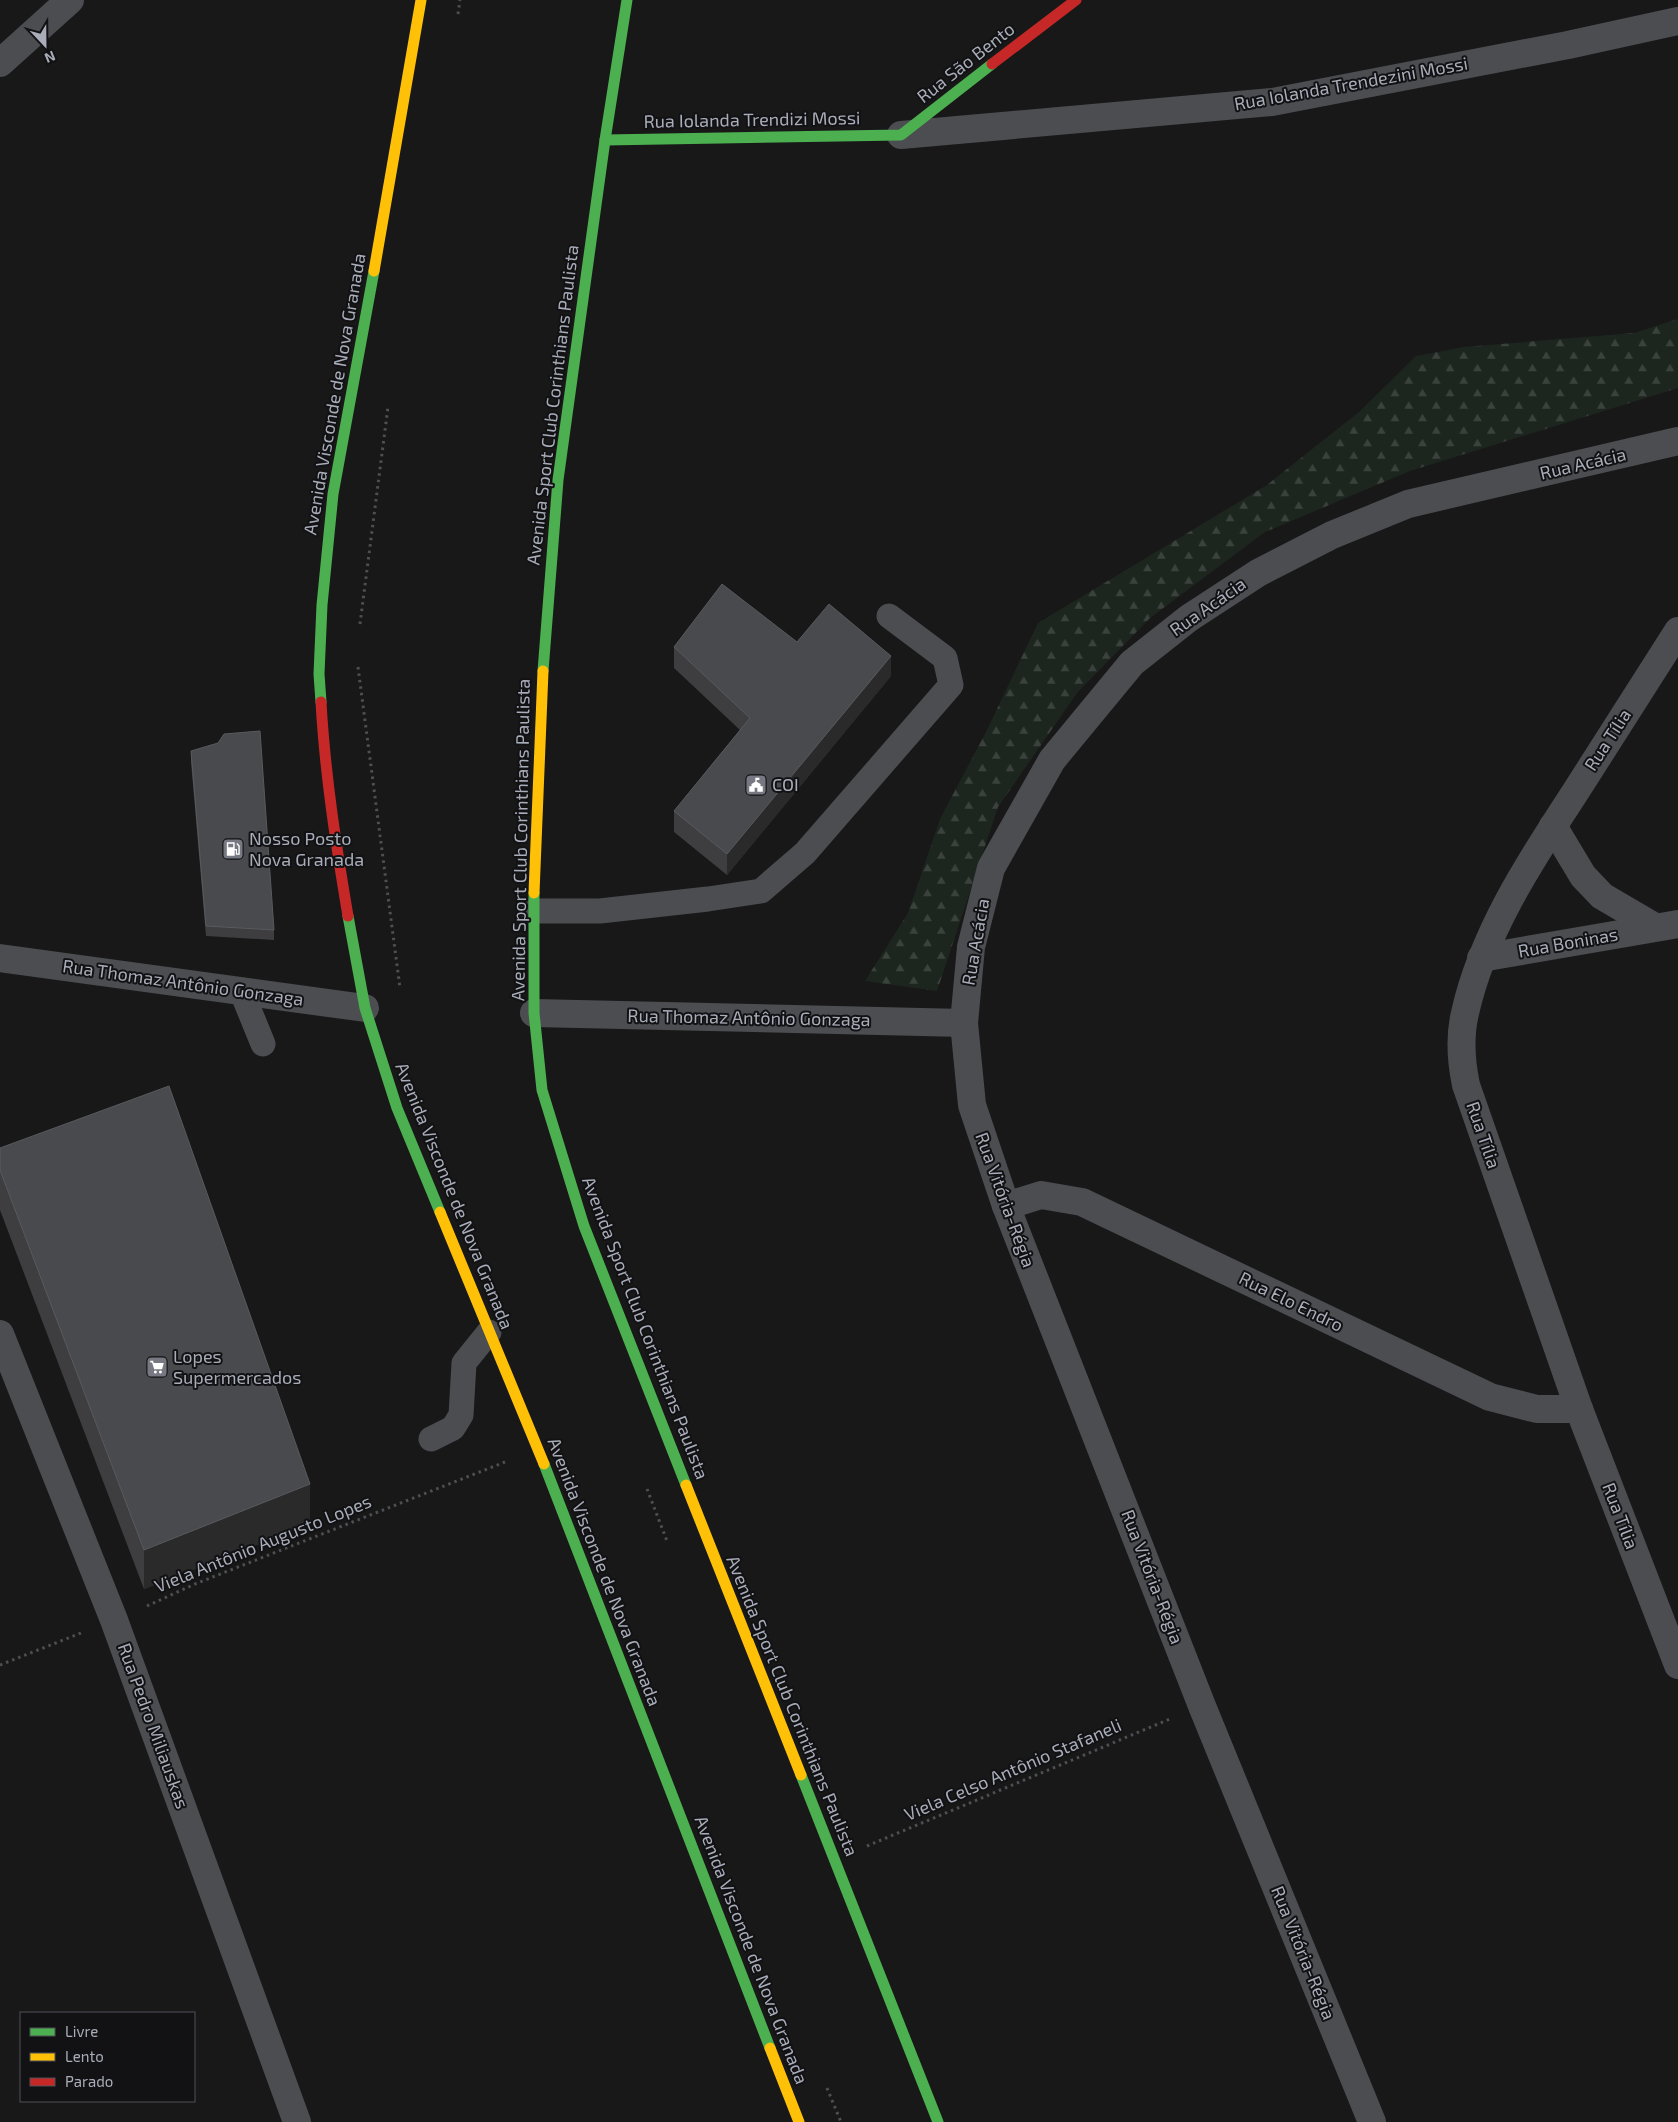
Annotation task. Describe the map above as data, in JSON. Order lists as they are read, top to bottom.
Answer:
{
  "streets": {
    "main road": [
      "Rua São Bento",
      "Rua Iolanda Trendizi Mossi",
      "Avenida Visconde de Nova Granada",
      "Avenida Sport Club Corinthians Paulista"
    ],
    "street": [
      "Rua Iolanda Trendezini Mossi",
      "Rua Acácia",
      "Rua Tília",
      "Rua Boninas",
      "Rua Thomaz Antônio Gonzaga",
      "Rua Vitória-Régia",
      "Rua Elo Endro",
      "Rua Pedro Miliauskas"
    ],
    "path": ["Viela Antônio Augusto Lopes", "Viela Celso Antônio Stafaneli"]
  },
  "crossings": [
    ["Rua São Bento", "Rua Iolanda Trendezini Mossi"],
    ["Rua São Bento", "Rua Iolanda Trendizi Mossi"],
    ["Rua Iolanda Trendezini Mossi", "Rua Iolanda Trendizi Mossi"],
    ["Rua Iolanda Trendizi Mossi", "Avenida Sport Club Corinthians Paulista"],
    ["Avenida Visconde de Nova Granada", "Rua Thomaz Antônio Gonzaga"],
    ["Avenida Visconde de Nova Granada", "Viela Antônio Augusto Lopes"],
    ["Avenida Sport Club Corinthians Paulista", "Rua Thomaz Antônio Gonzaga"],
    ["Avenida Sport Club Corinthians Paulista", "Viela Celso Antônio Stafaneli"],
    ["Rua Acácia", "Rua Thomaz Antônio Gonzaga"],
    ["Rua Acácia", "Rua Vitória-Régia"],
    ["Rua Tília", "Rua Boninas"],
    ["Rua Tília", "Rua Elo Endro"],
    ["Rua Thomaz Antônio Gonzaga", "Rua Vitória-Régia"],
    ["Rua Vitória-Régia", "Rua Elo Endro"],
    ["Rua Vitória-Régia", "Viela Celso Antônio Stafaneli"],
    ["Viela Antônio Augusto Lopes", "Rua Pedro Miliauskas"]
  ],
  "places": {
    "public building": ["COI"],
    "fuel station": ["Nosso Posto Nova Granada"],
    "supermarket": ["Lopes Supermercados"]
  },
  "legend": ["Livre", "Lento", "Parado"],
  "north": "bottom"
}
